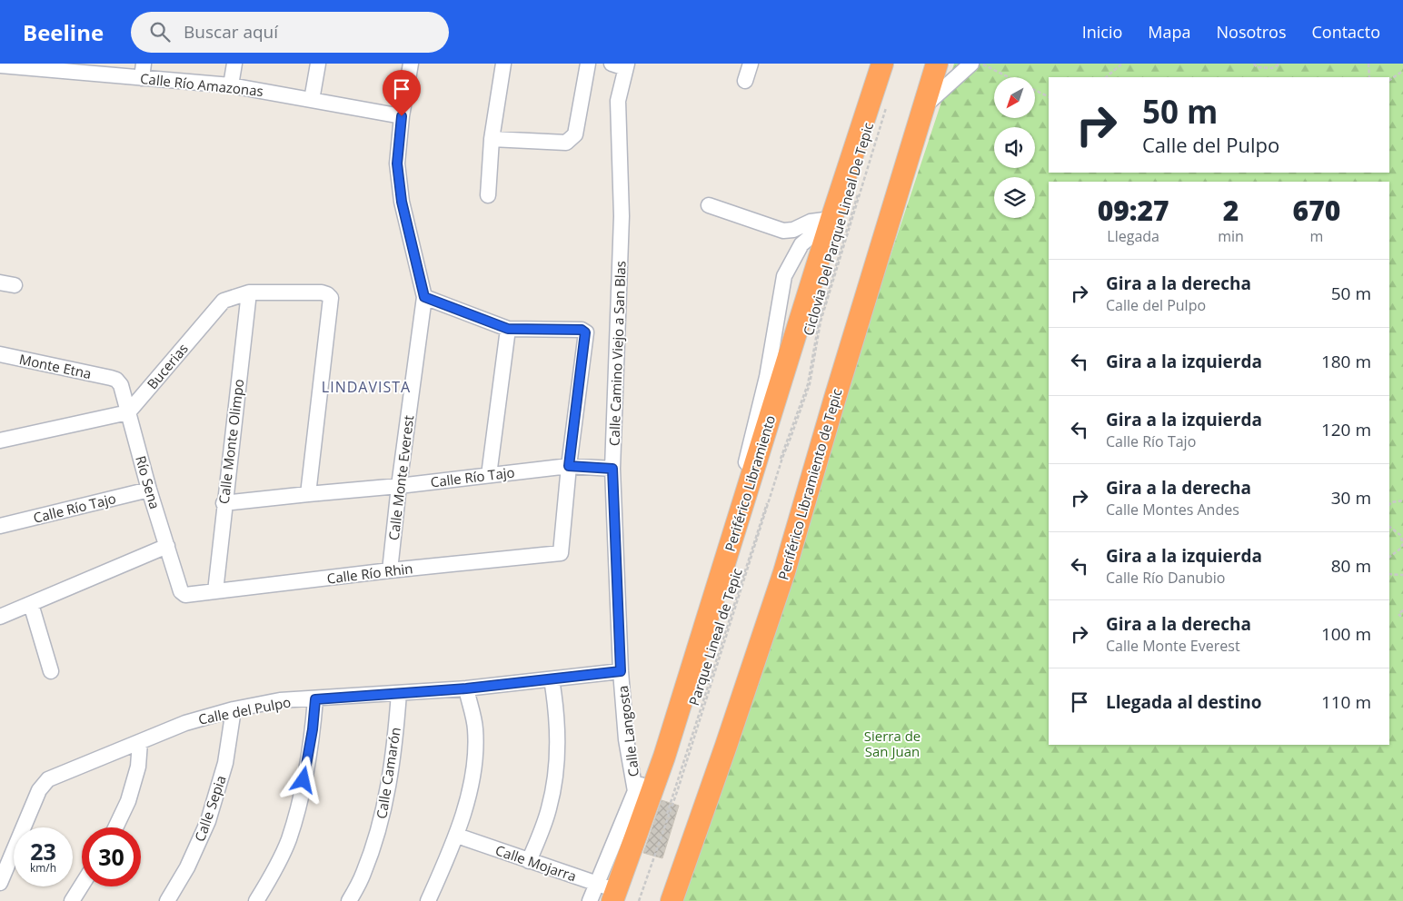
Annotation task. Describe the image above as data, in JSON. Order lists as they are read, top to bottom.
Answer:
{
  "streets": {
    "highway": ["Periférico Libramiento", "Periférico Libramiento de Tepic"],
    "street": [
      "Calle Río Amazonas",
      "Calle Camino Viejo a San Blas",
      "Monte Etna",
      "Bucerias",
      "Calle Monte Olimpo",
      "Calle Río Tajo",
      "Calle Monte Everest",
      "Río Sena",
      "Calle Río Rhin",
      "Calle del Pulpo",
      "Calle Langosta",
      "Calle Camarón",
      "Calle Sepia",
      "Calle Mojarra"
    ],
    "path": ["Parque Lineal de Tepic"]
  },
  "crossings": [
    ["Calle Río Amazonas", "Calle Monte Everest"],
    ["Calle Camino Viejo a San Blas", "Calle Río Tajo"],
    ["Calle Camino Viejo a San Blas", "Calle del Pulpo"],
    ["Calle Camino Viejo a San Blas", "Calle Langosta"],
    ["Monte Etna", "Río Sena"],
    ["Bucerias", "Calle Monte Olimpo"],
    ["Bucerias", "Calle Río Tajo"],
    ["Bucerias", "Río Sena"],
    ["Calle Monte Olimpo", "Calle Río Tajo"],
    ["Calle Monte Olimpo", "Calle Río Rhin"],
    ["Calle Río Tajo", "Calle Monte Everest"],
    ["Calle Río Tajo", "Río Sena"],
    ["Calle Río Tajo", "Calle Río Rhin"],
    ["Calle Monte Everest", "Calle Río Rhin"],
    ["Río Sena", "Calle Río Rhin"],
    ["Periférico Libramiento", "Calle Langosta"],
    ["Periférico Libramiento", "Calle Mojarra"],
    ["Calle del Pulpo", "Calle Langosta"],
    ["Calle del Pulpo", "Calle Camarón"],
    ["Calle del Pulpo", "Calle Sepia"],
    ["Calle Langosta", "Calle Mojarra"]
  ],
  "districts": ["LINDAVISTA"],
  "parks": ["Sierra de San Juan"],
  "north": "bottom left",
  "page": {
    "header": "Beeline",
    "search": "Buscar aquí",
    "nav": [
      "Inicio",
      "Mapa",
      "Nosotros",
      "Contacto"
    ],
    "turn": ["50 m", "Calle del Pulpo"],
    "eta": [
      "09:27",
      "Llegada",
      "2",
      "min",
      "670",
      "m"
    ],
    "list": [
      {
        "name": "Gira a la derecha",
        "note": "Calle del Pulpo",
        "value": "50 m"
      },
      {
        "name": "Gira a la izquierda",
        "value": "180 m"
      },
      {
        "name": "Gira a la izquierda",
        "note": "Calle Río Tajo",
        "value": "120 m"
      },
      {
        "name": "Gira a la derecha",
        "note": "Calle Montes Andes",
        "value": "30 m"
      },
      {
        "name": "Gira a la izquierda",
        "note": "Calle Río Danubio",
        "value": "80 m"
      },
      {
        "name": "Gira a la derecha",
        "note": "Calle Monte Everest",
        "value": "100 m"
      },
      {
        "name": "Llegada al destino",
        "value": "110 m"
      }
    ],
    "speed": "23 km/h",
    "limit": "30"
  }
}
